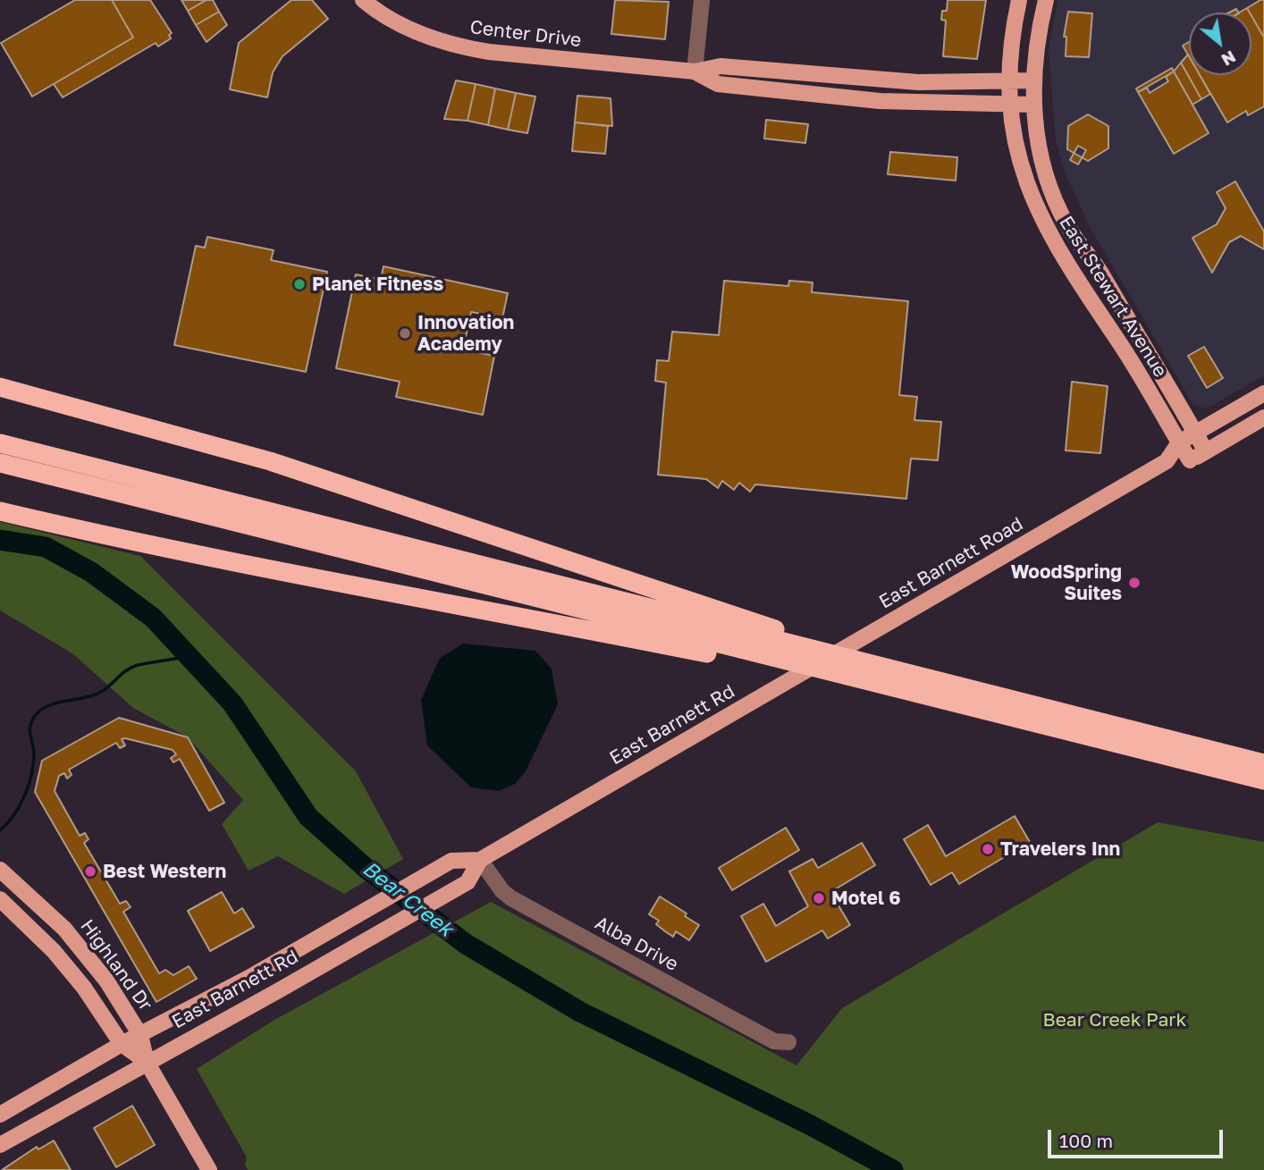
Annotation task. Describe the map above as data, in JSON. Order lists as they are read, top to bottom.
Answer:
{
  "streets": {
    "main road": [
      "Center Drive",
      "East Stewart Avenue",
      "East Barnett Road",
      "East Barnett Rd",
      "Highland Dr"
    ],
    "street": ["Alba Drive"]
  },
  "crossings": [
    ["Center Drive", "East Stewart Avenue"],
    ["East Stewart Avenue", "East Barnett Road"],
    ["East Barnett Road", "East Barnett Rd"],
    ["East Barnett Rd", "Alba Drive"],
    ["East Barnett Rd", "Highland Dr"]
  ],
  "water": ["Bear Creek"],
  "parks": ["Bear Creek Park"],
  "places": [
    "Planet Fitness",
    "Innovation Academy",
    "WoodSpring Suites",
    "Travelers Inn",
    "Best Western",
    "Motel 6"
  ],
  "scale_bar": "100 m",
  "north": "bottom right"
}
